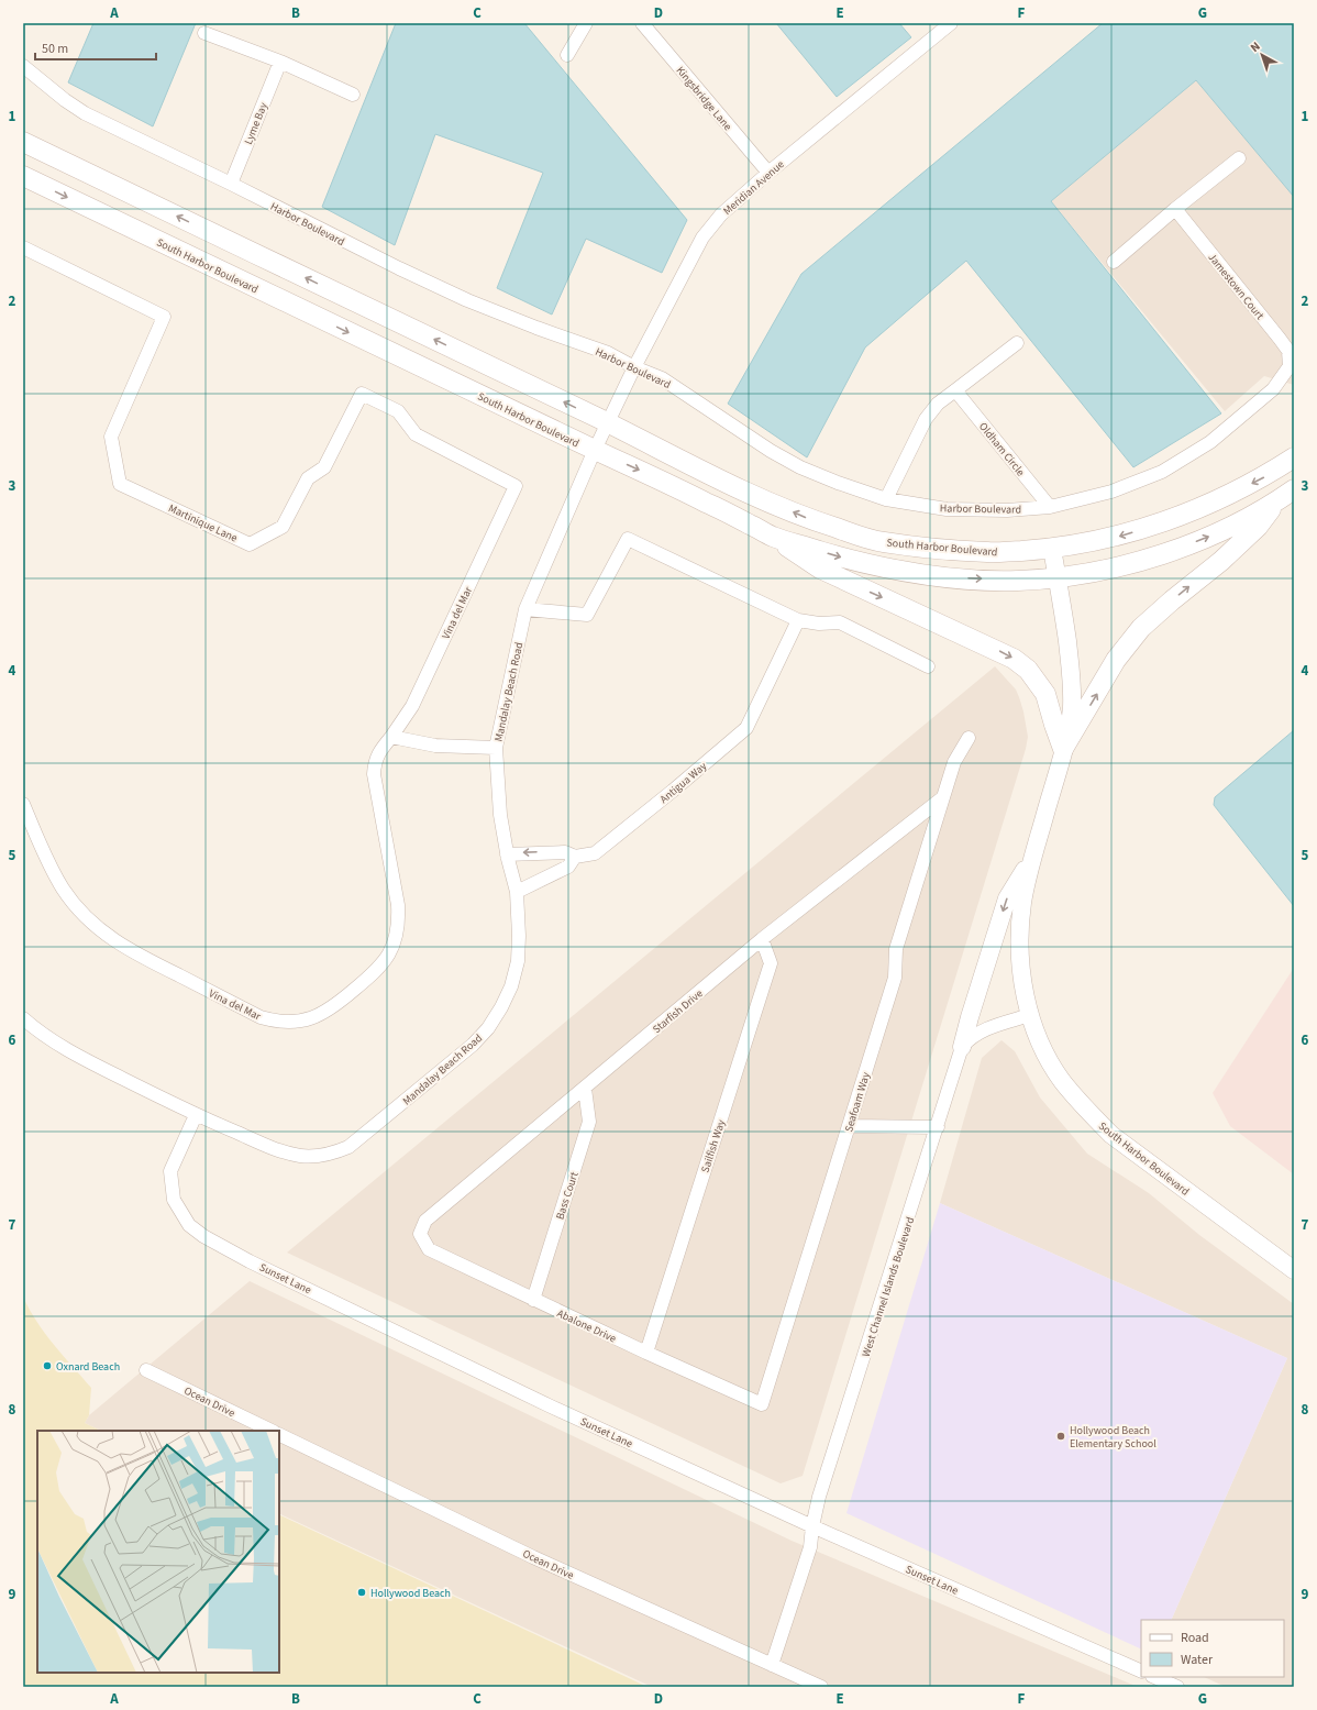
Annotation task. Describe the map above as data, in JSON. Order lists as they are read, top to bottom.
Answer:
{
  "streets": {
    "main road": ["South Harbor Boulevard"],
    "street": [
      "Kingsbridge Lane",
      "Lyme Bay",
      "Meridian Avenue",
      "Harbor Boulevard",
      "Jamestown Court",
      "Oldham Circle",
      "Martinique Lane",
      "Vina del Mar",
      "Mandalay Beach Road",
      "Antigua Way",
      "Starfish Drive",
      "Seafoam Way",
      "Sailfish Way",
      "Bass Court",
      "Sunset Lane",
      "West Channel Islands Boulevard",
      "Abalone Drive",
      "Ocean Drive"
    ]
  },
  "crossings": [
    ["Kingsbridge Lane", "Meridian Avenue"],
    ["Lyme Bay", "Harbor Boulevard"],
    ["Meridian Avenue", "Harbor Boulevard"],
    ["Meridian Avenue", "South Harbor Boulevard"],
    ["Meridian Avenue", "Mandalay Beach Road"],
    ["Harbor Boulevard", "Jamestown Court"],
    ["Harbor Boulevard", "Oldham Circle"],
    ["South Harbor Boulevard", "Mandalay Beach Road"],
    ["South Harbor Boulevard", "West Channel Islands Boulevard"],
    ["Martinique Lane", "Vina del Mar"],
    ["Mandalay Beach Road", "Antigua Way"],
    ["Mandalay Beach Road", "Sunset Lane"],
    ["Starfish Drive", "Seafoam Way"],
    ["Starfish Drive", "Sailfish Way"],
    ["Starfish Drive", "Bass Court"],
    ["Starfish Drive", "Abalone Drive"],
    ["Seafoam Way", "Abalone Drive"],
    ["Sailfish Way", "Abalone Drive"],
    ["Bass Court", "Abalone Drive"],
    ["Sunset Lane", "West Channel Islands Boulevard"],
    ["West Channel Islands Boulevard", "Ocean Drive"]
  ],
  "places": ["Oxnard Beach", "Hollywood Beach Elementary School", "Hollywood Beach"],
  "legend": ["Road", "Water"],
  "scale_bar": "50 m",
  "north": "top left",
  "grid": {
    "columns": [
      "A",
      "B",
      "C",
      "D",
      "E",
      "F",
      "G"
    ],
    "rows": [
      "1",
      "2",
      "3",
      "4",
      "5",
      "6",
      "7",
      "8",
      "9"
    ]
  }
}
